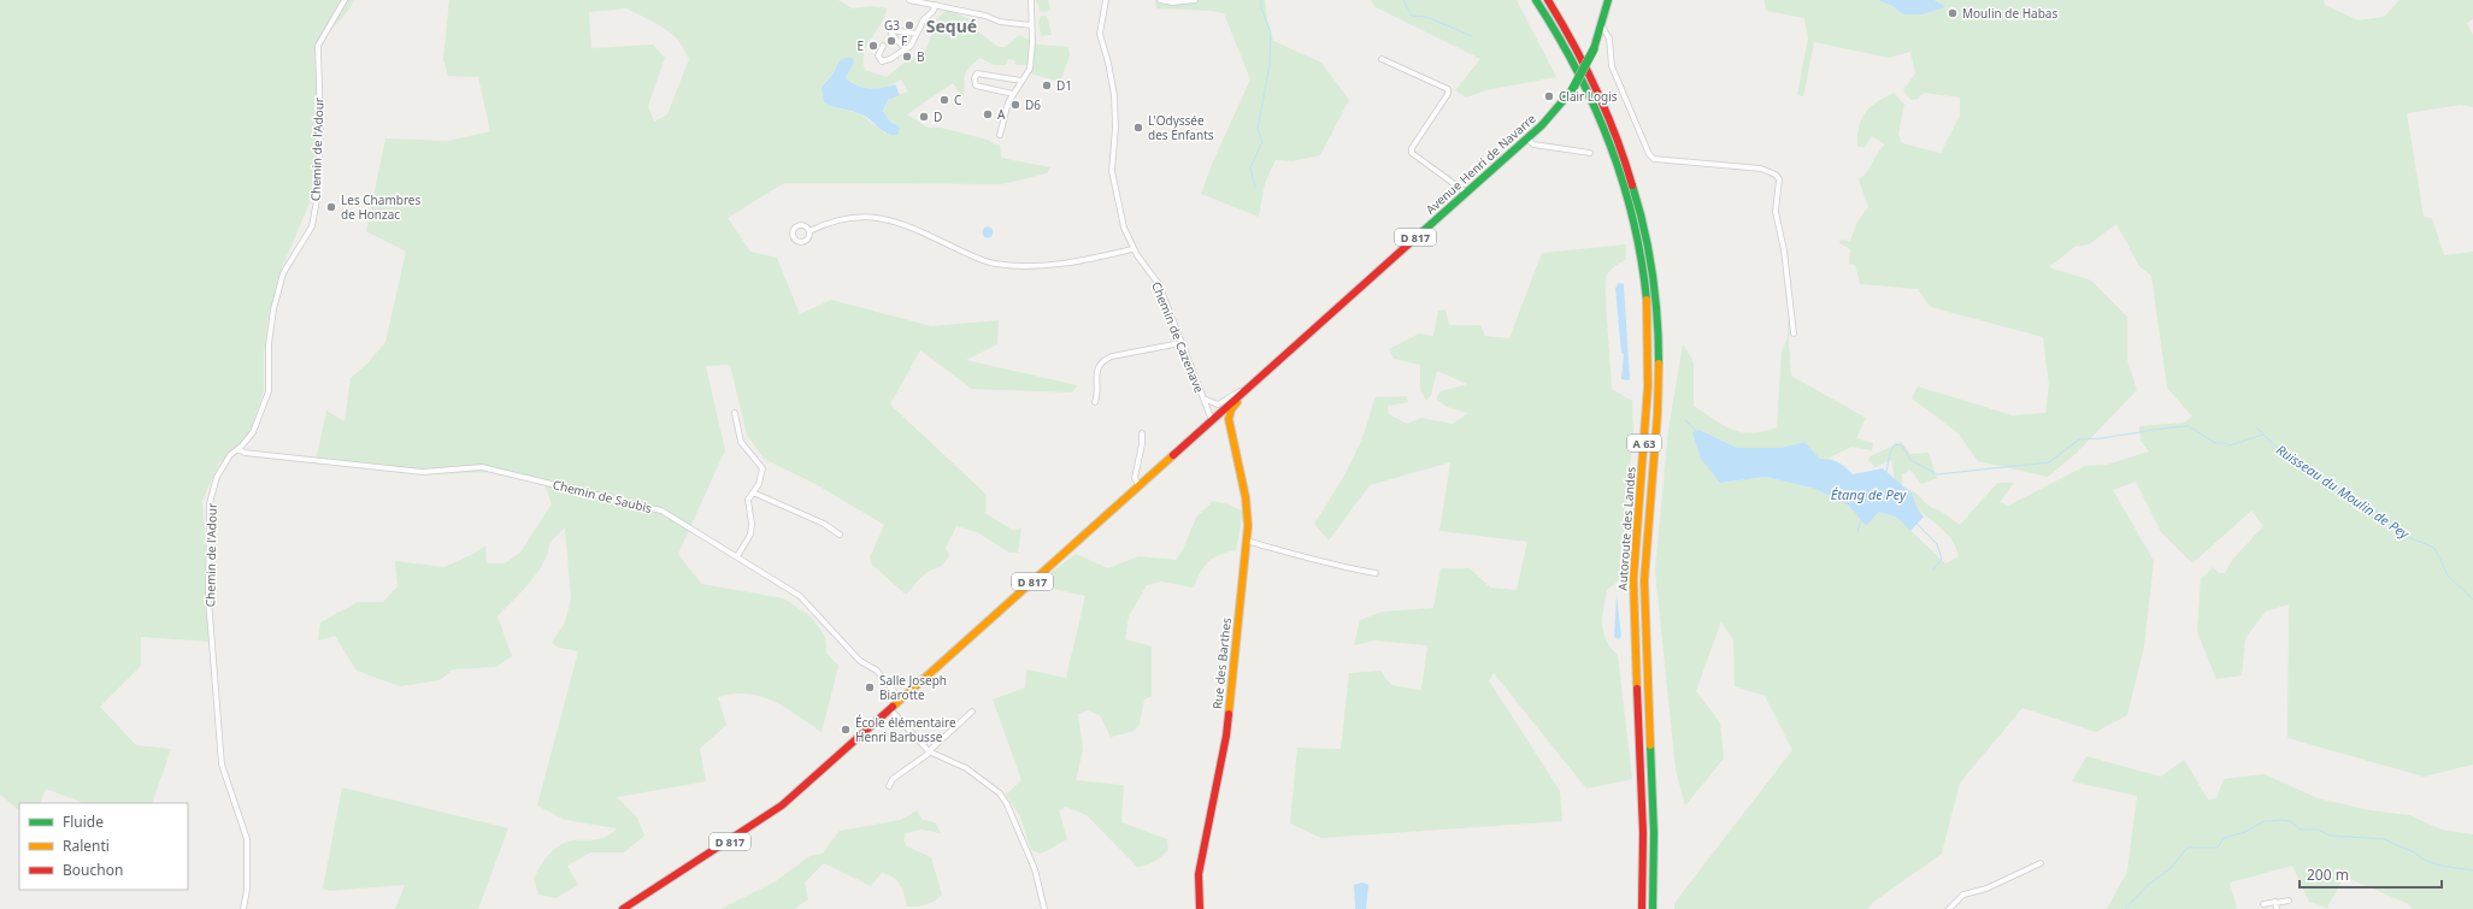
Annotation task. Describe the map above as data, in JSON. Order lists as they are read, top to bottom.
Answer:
{
  "streets": {
    "main road": [
      "Avenue Henri de Navarre",
      "D 817",
      "A 63",
      "Autoroute des Landes",
      "Rue des Barthes"
    ],
    "street": ["Chemin de l'Adour", "Chemin de Cazenave", "Chemin de Saubis"]
  },
  "crossings": [
    ["Chemin de l'Adour", "Chemin de Saubis"],
    ["Avenue Henri de Navarre", "D 817"],
    ["D 817", "Chemin de Cazenave"],
    ["D 817", "Chemin de Saubis"]
  ],
  "districts": ["Sequé"],
  "water": ["Ruisseau du Moulin de Pey", "Étang de Pey"],
  "places": [
    "Moulin de Habas",
    "G3",
    "F",
    "E",
    "B",
    "D1",
    "Clair Logis",
    "C",
    "D6",
    "A",
    "D",
    "L'Odyssée des Enfants",
    "Les Chambres de Honzac",
    "Salle Joseph Biarotte",
    "École élémentaire Henri Barbusse"
  ],
  "legend": ["Fluide", "Ralenti", "Bouchon"],
  "scale_bar": "200 m"
}
